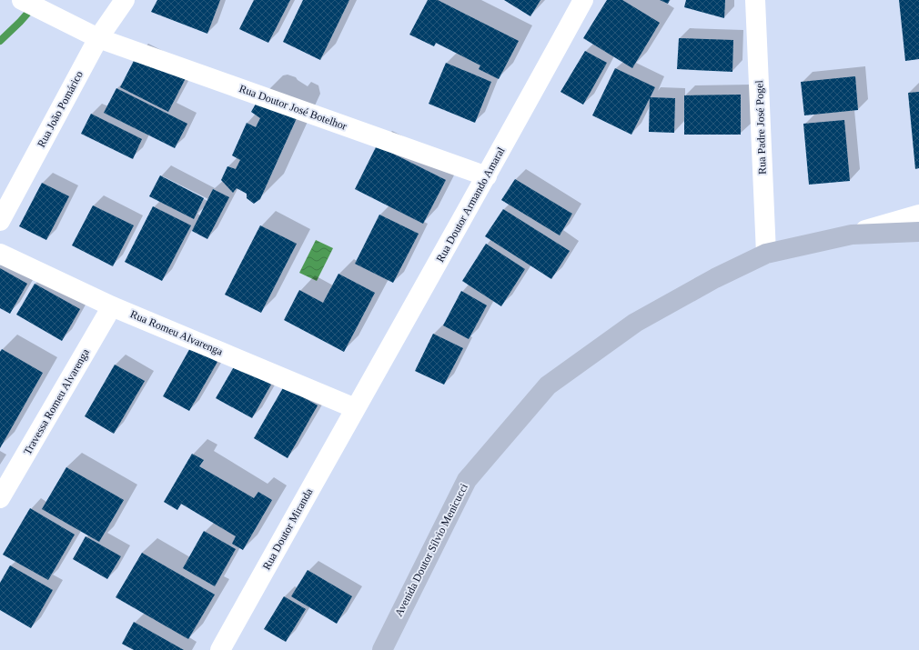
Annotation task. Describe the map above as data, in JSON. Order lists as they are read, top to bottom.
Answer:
{
  "streets": {
    "main road": ["Avenida Doutor Sílvio Menicucci"],
    "street": [
      "Rua Doutor José Botelhor",
      "Rua João Pomárico",
      "Rua Padre José Pogel",
      "Rua Doutor Armando Amaral",
      "Rua Romeu Alvarenga",
      "Travessa Romeu Alvarenga",
      "Rua Doutor Miranda"
    ]
  },
  "crossings": [
    ["Rua Doutor José Botelhor", "Rua João Pomárico"],
    ["Rua Doutor José Botelhor", "Rua Doutor Armando Amaral"],
    ["Rua Padre José Pogel", "Avenida Doutor Sílvio Menicucci"],
    ["Rua Doutor Armando Amaral", "Rua Romeu Alvarenga"],
    ["Rua Doutor Armando Amaral", "Rua Doutor Miranda"],
    ["Rua Romeu Alvarenga", "Travessa Romeu Alvarenga"],
    ["Rua Romeu Alvarenga", "Rua Doutor Miranda"]
  ]
}
